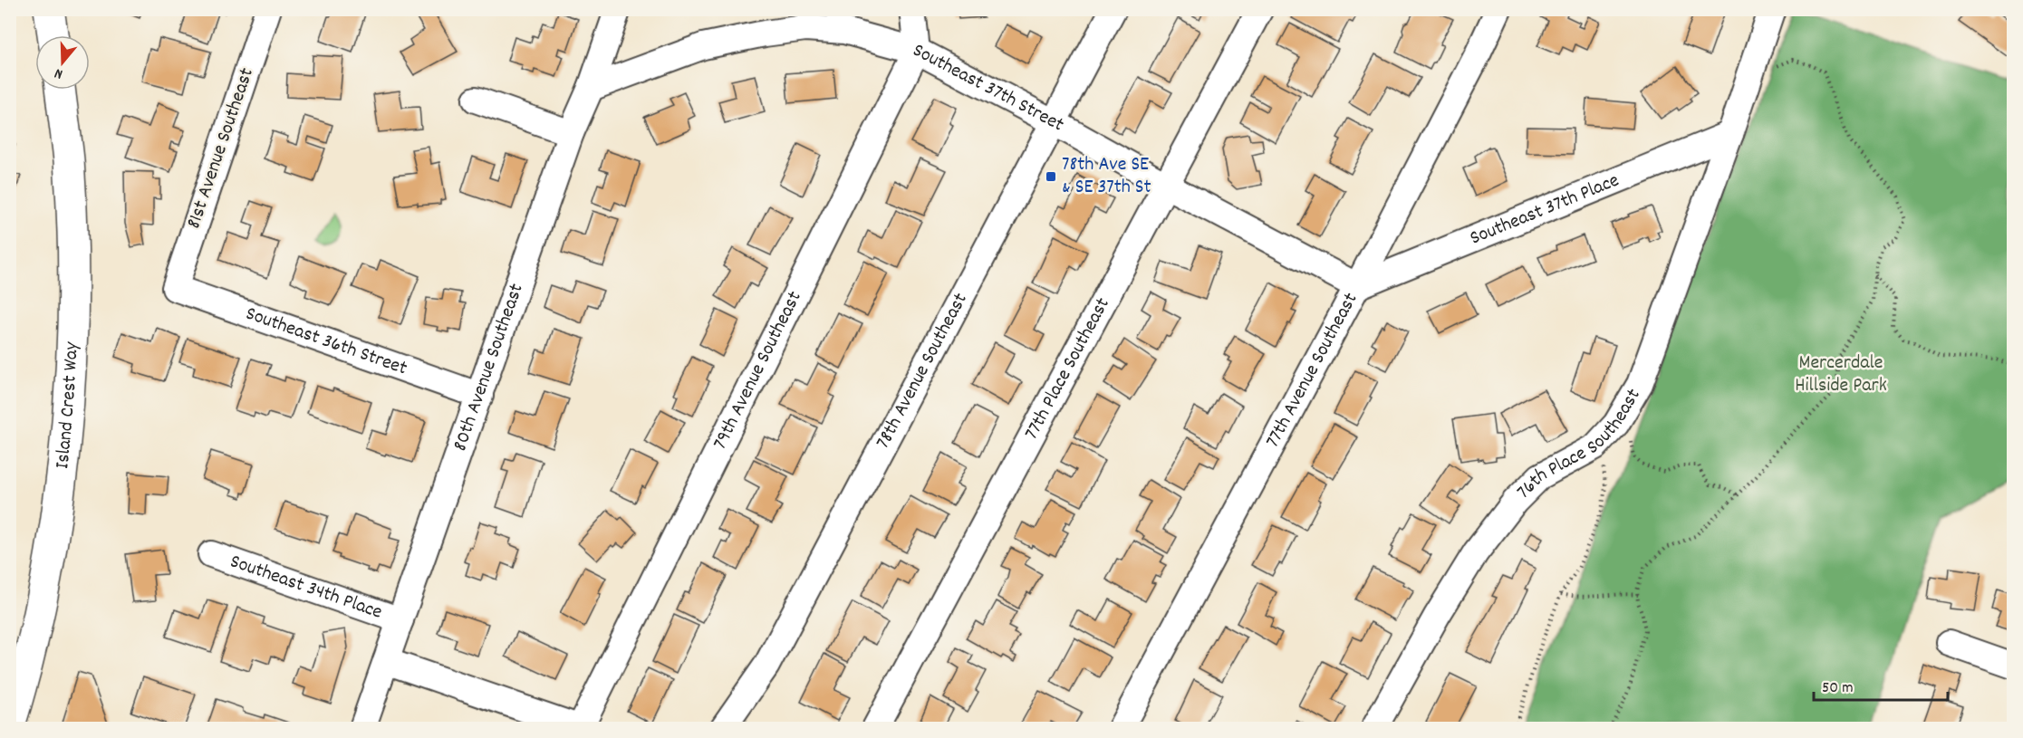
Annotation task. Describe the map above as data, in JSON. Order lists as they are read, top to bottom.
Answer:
{
  "streets": {
    "main road": ["Island Crest Way"],
    "street": [
      "Southeast 37th Street",
      "81st Avenue Southeast",
      "Southeast 37th Place",
      "Southeast 36th Street",
      "80th Avenue Southeast",
      "77th Place Southeast",
      "77th Avenue Southeast",
      "79th Avenue Southeast",
      "78th Avenue Southeast",
      "76th Place Southeast",
      "Southeast 34th Place"
    ]
  },
  "crossings": [
    ["Southeast 37th Street", "Southeast 37th Place"],
    ["Southeast 37th Street", "80th Avenue Southeast"],
    ["Southeast 37th Street", "77th Place Southeast"],
    ["Southeast 37th Street", "77th Avenue Southeast"],
    ["Southeast 37th Street", "79th Avenue Southeast"],
    ["Southeast 37th Street", "78th Avenue Southeast"],
    ["81st Avenue Southeast", "Southeast 36th Street"],
    ["Southeast 37th Place", "77th Avenue Southeast"],
    ["Southeast 37th Place", "76th Place Southeast"],
    ["Southeast 36th Street", "80th Avenue Southeast"],
    ["80th Avenue Southeast", "Southeast 34th Place"]
  ],
  "parks": ["Mercerdale Hillside Park"],
  "places": {
    "transit": ["78th Ave SE & SE 37th St"]
  },
  "scale_bar": "50 m",
  "north": "bottom"
}
